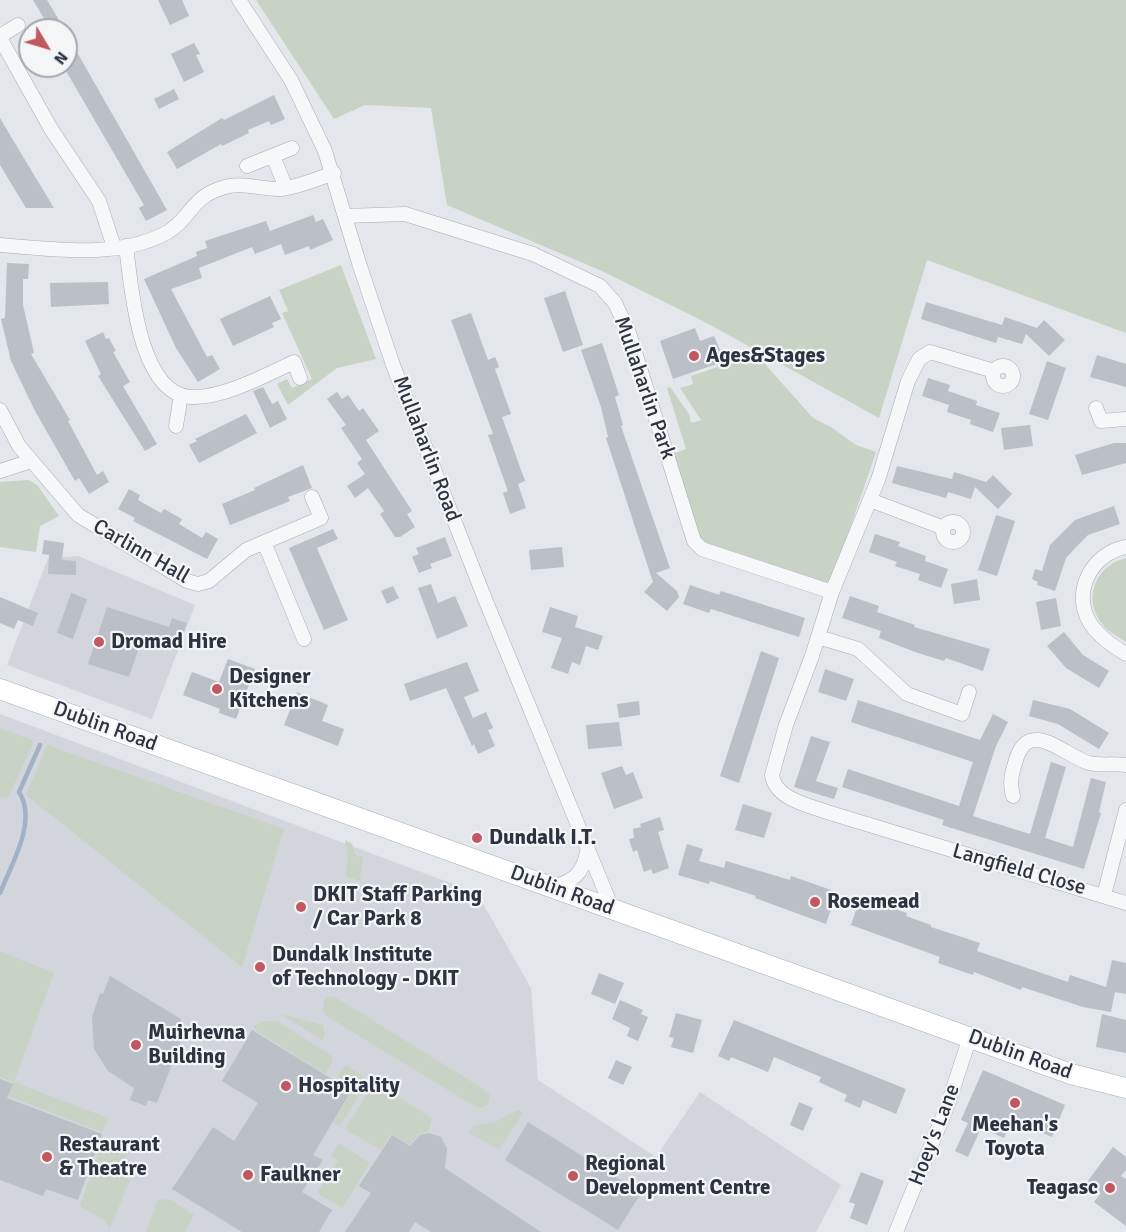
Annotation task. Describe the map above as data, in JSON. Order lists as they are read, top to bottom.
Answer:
{
  "streets": {
    "main road": ["Dublin Road"],
    "street": [
      "Mullaharlin Park",
      "Mullaharlin Road",
      "Carlinn Hall",
      "Langfield Close",
      "Hoey's Lane"
    ]
  },
  "crossings": [
    ["Mullaharlin Park", "Mullaharlin Road"],
    ["Mullaharlin Road", "Dublin Road"],
    ["Dublin Road", "Hoey's Lane"]
  ],
  "places": [
    "Ages&Stages",
    "Dromad Hire",
    "Designer Kitchens",
    "Dundalk I.T.",
    "Rosemead",
    "DKIT Staff Parking / Car Park 8",
    "Dundalk Institute of Technology - DKIT",
    "Muirhevna Building",
    "Hospitality",
    "Meehan's Toyota",
    "Restaurant & Theatre",
    "Faulkner",
    "Regional Development Centre",
    "Teagasc"
  ],
  "north": "bottom right"
}
